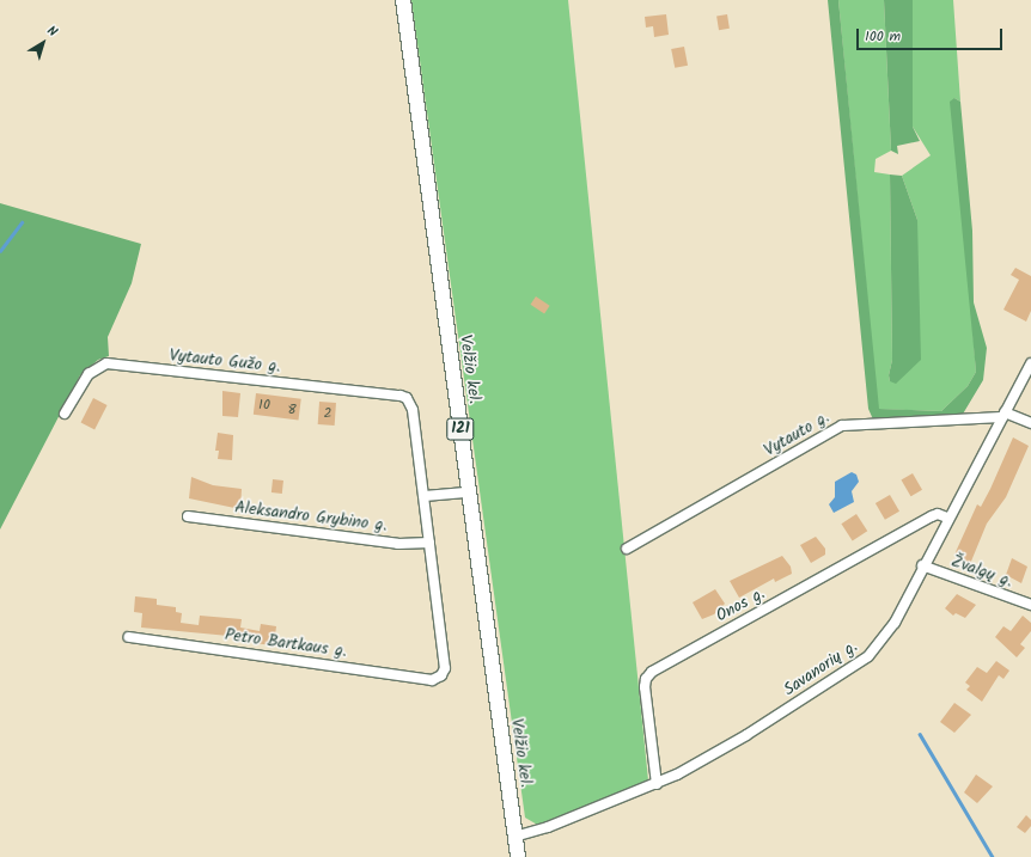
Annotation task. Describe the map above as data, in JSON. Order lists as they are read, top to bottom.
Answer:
{
  "streets": {
    "main road": ["Velžio kel.", "121"],
    "street": [
      "Vytauto Gužo g.",
      "Vytauto g.",
      "Aleksandro Grybino g.",
      "Žvalgų g.",
      "Onos g.",
      "Petro Bartkaus g.",
      "Savanorių g."
    ]
  },
  "crossings": [
    ["Velžio kel.", "Savanorių g."],
    ["Vytauto g.", "Savanorių g."],
    ["Aleksandro Grybino g.", "Petro Bartkaus g."],
    ["Žvalgų g.", "Savanorių g."],
    ["Onos g.", "Savanorių g."]
  ],
  "house_numbers": ["10", "8", "2"],
  "scale_bar": "100 m",
  "north": "top right"
}
